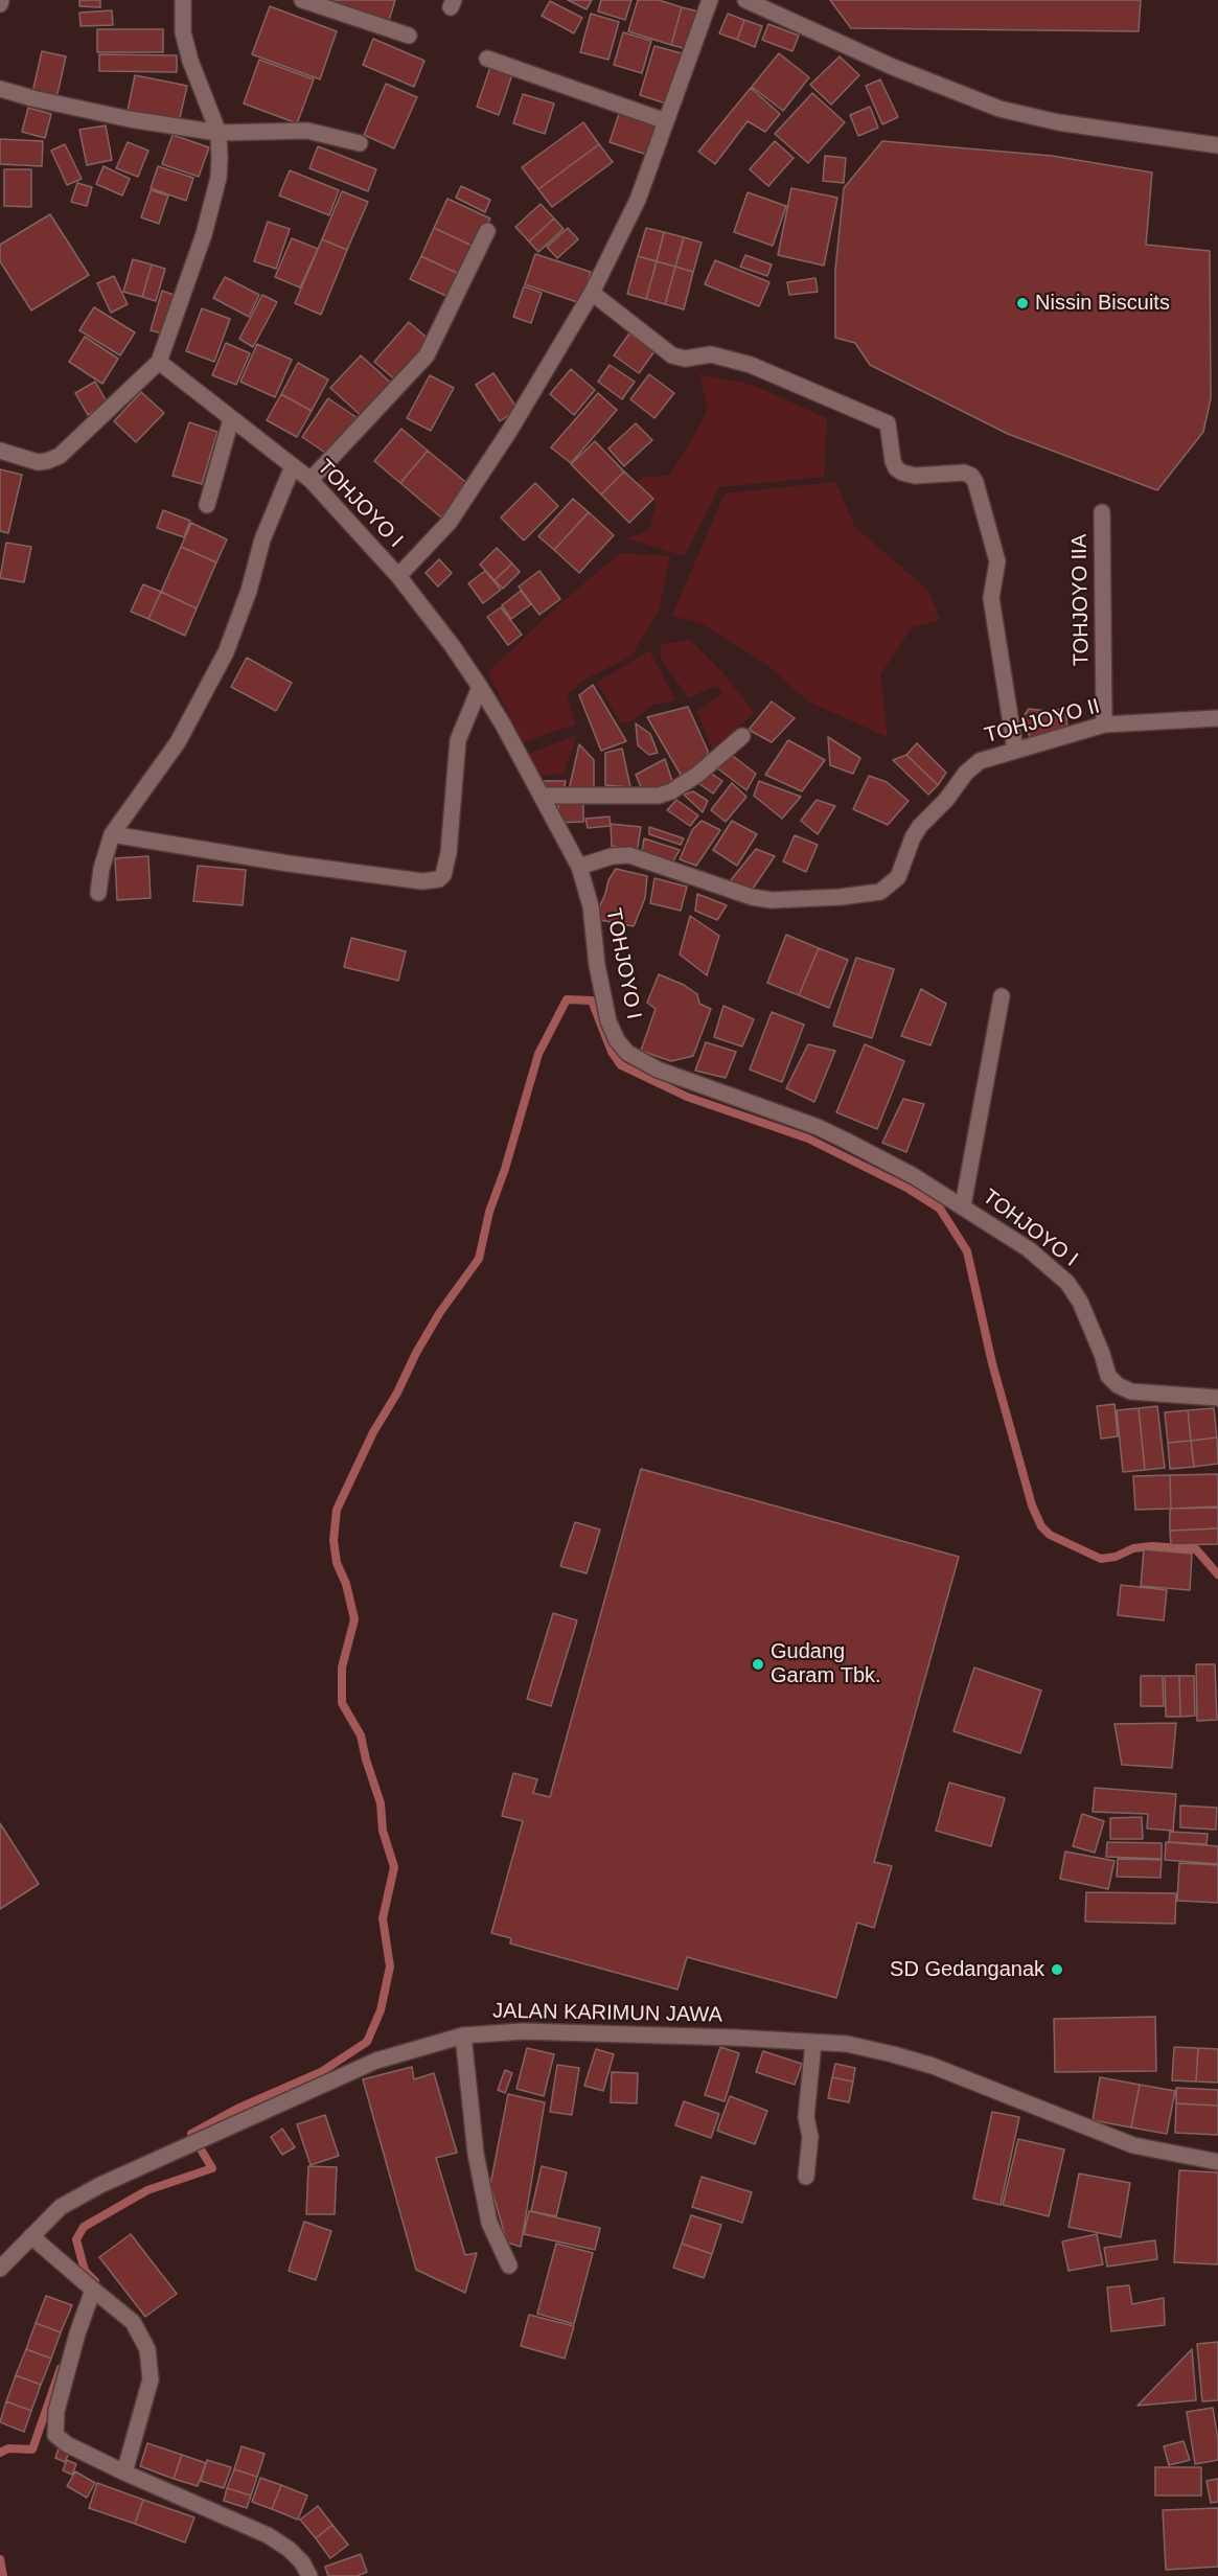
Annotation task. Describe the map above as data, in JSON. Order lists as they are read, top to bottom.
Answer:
{
  "streets": {
    "street": [
      "TOHJOYO I",
      "TOHJOYO IIA",
      "TOHJOYO II",
      "JALAN KARIMUN JAWA"
    ]
  },
  "crossings": [
    ["TOHJOYO I", "TOHJOYO II"],
    ["TOHJOYO IIA", "TOHJOYO II"]
  ],
  "places": ["Nissin Biscuits", "Gudang Garam Tbk.", "SD Gedanganak"]
}
